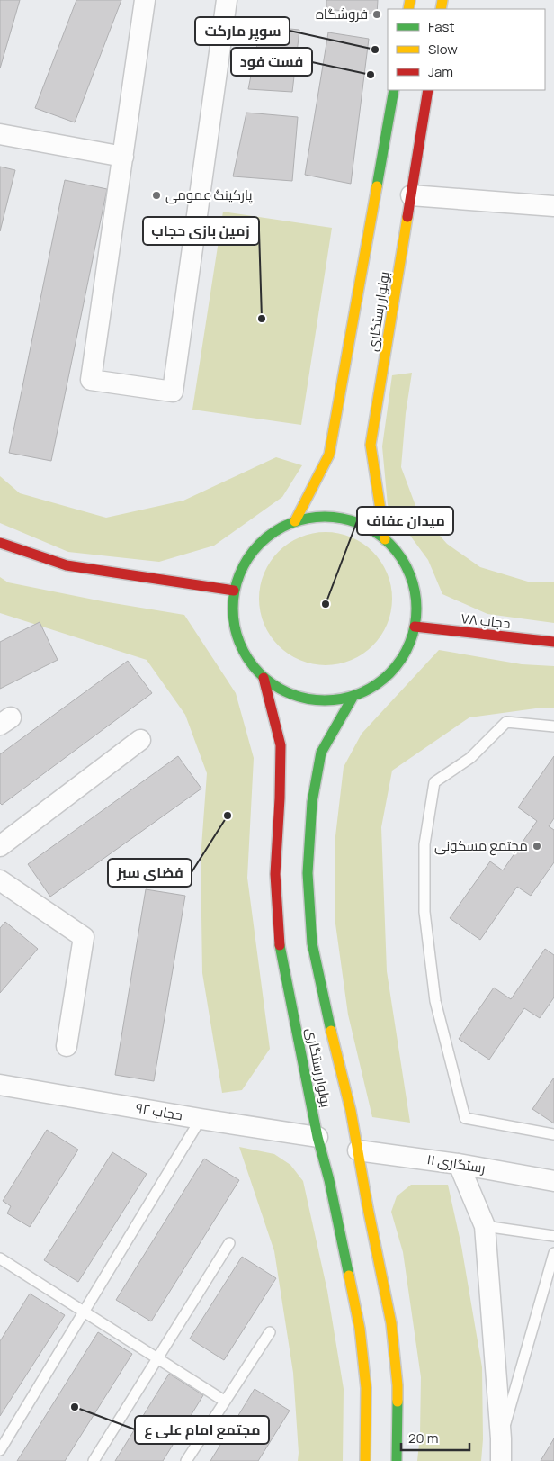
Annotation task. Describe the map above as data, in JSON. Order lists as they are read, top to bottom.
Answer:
{
  "streets": {
    "street": [
      "بولوار رستگاری",
      "حجاب ۷۸",
      "حجاب ۹۲",
      "رستگاری ۱۱"
    ]
  },
  "crossings": [
    ["بولوار رستگاری", "حجاب ۹۲"],
    ["بولوار رستگاری", "رستگاری ۱۱"]
  ],
  "places": [
    "فروشگاه",
    "سوپر مارکت",
    "فست فود",
    "پارکینگ عمومی",
    "زمین بازی حجاب",
    "میدان عفاف",
    "فضای سبز",
    "مجتمع مسکونی",
    "مجتمع امام علی ع"
  ],
  "legend": ["Fast", "Slow", "Jam"],
  "scale_bar": "20 m"
}
